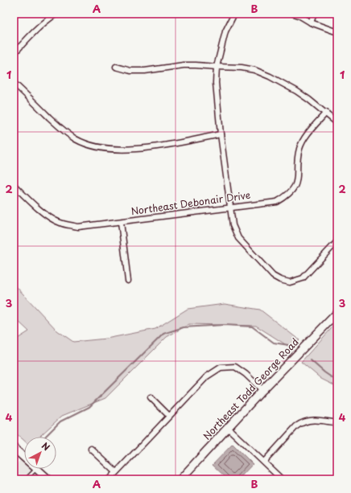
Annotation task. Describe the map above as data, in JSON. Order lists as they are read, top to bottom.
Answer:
{
  "streets": {
    "main road": ["Northeast Todd George Road"],
    "street": ["Northeast Debonair Drive"]
  },
  "north": "top right",
  "grid": {
    "columns": ["A", "B"],
    "rows": [
      "1",
      "2",
      "3",
      "4"
    ]
  }
}
